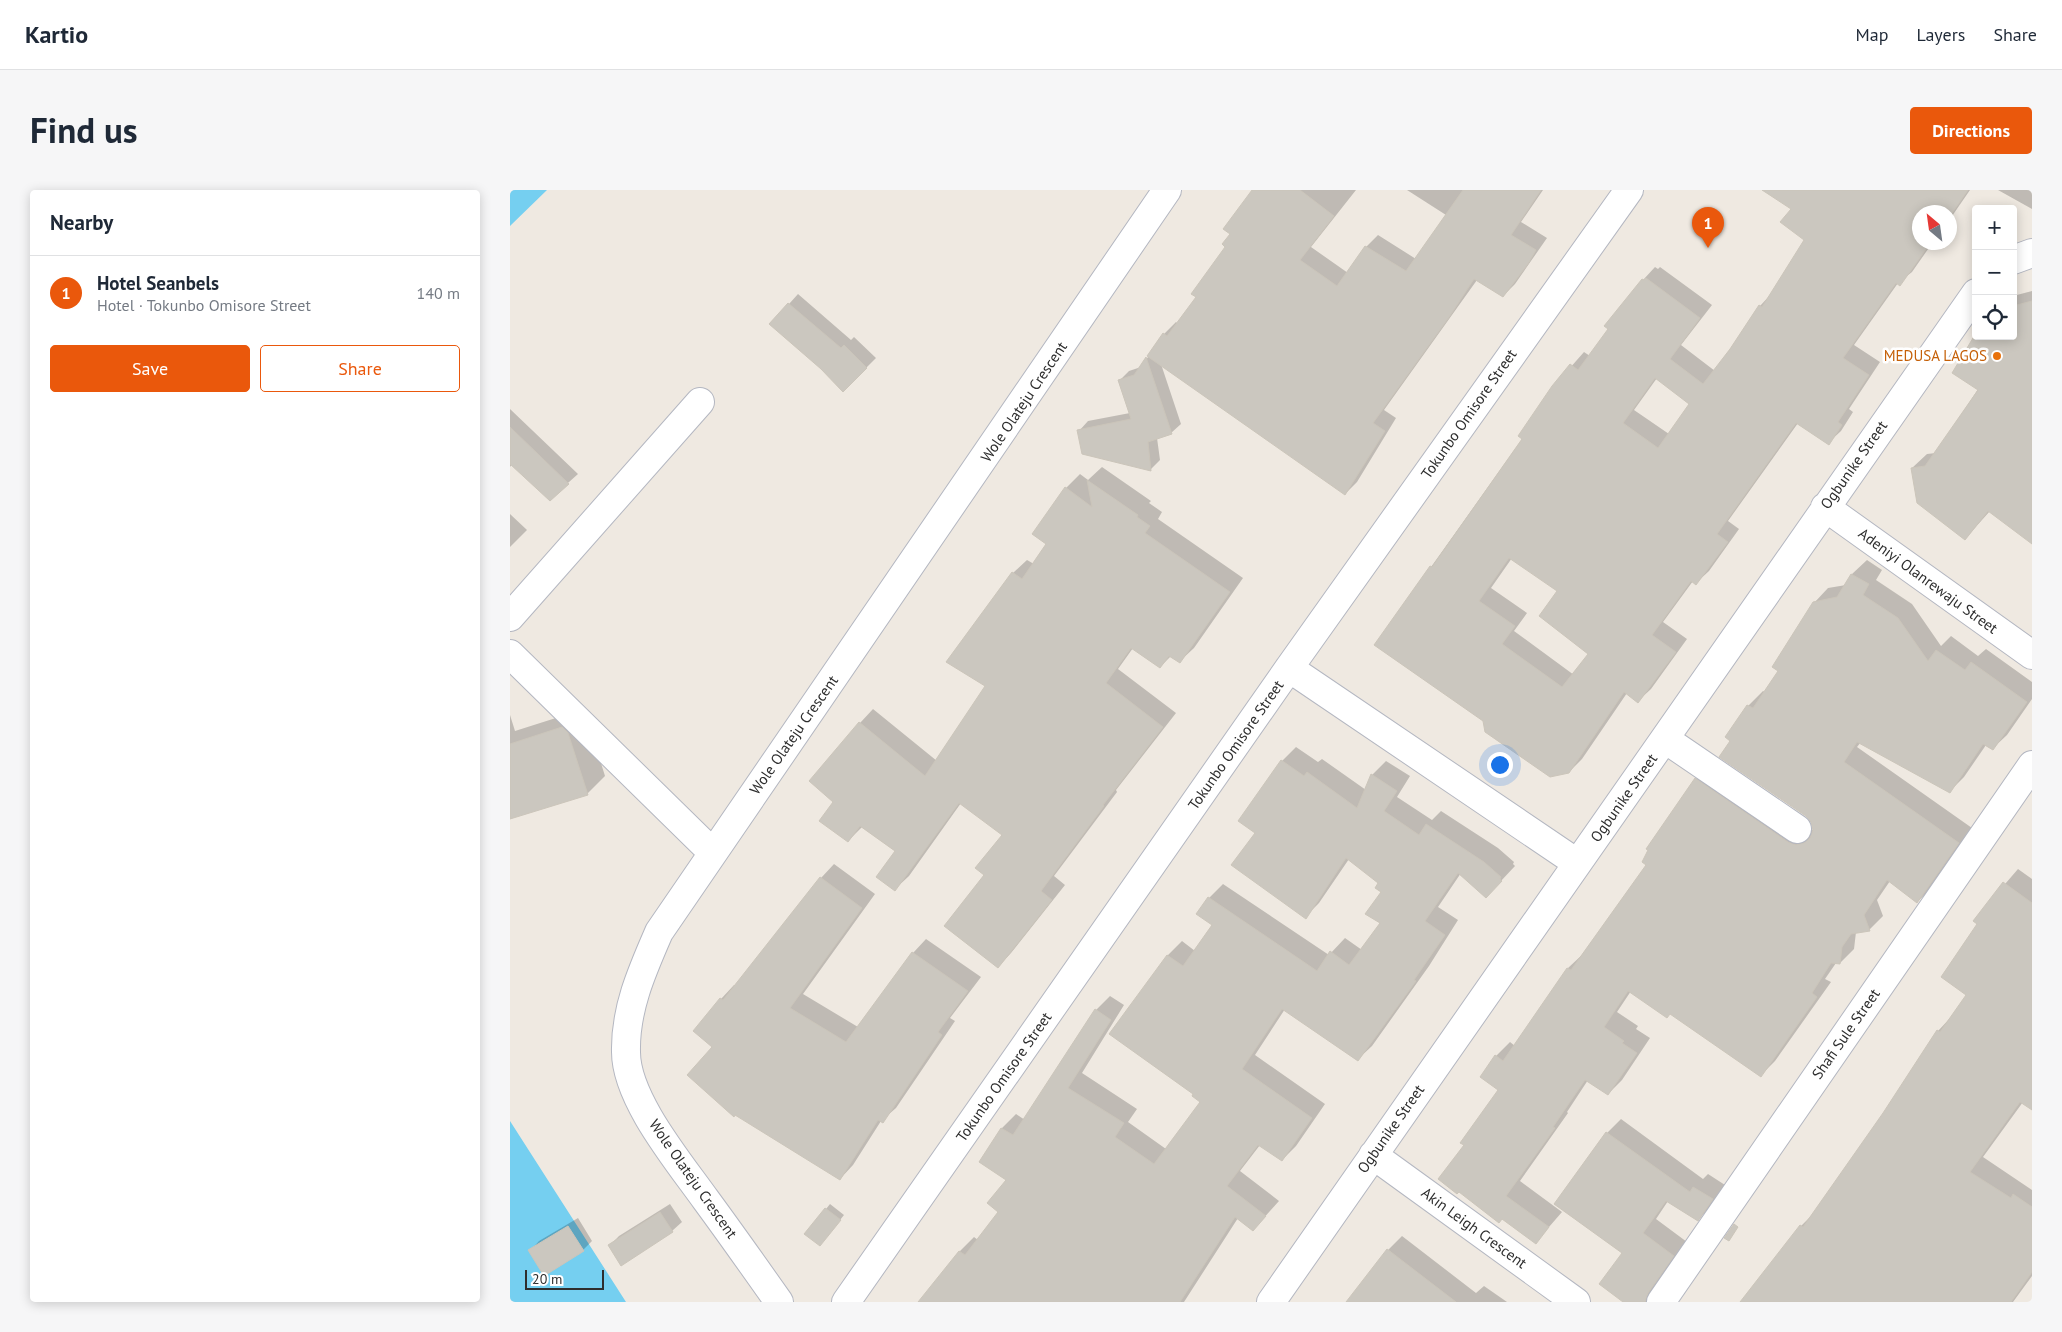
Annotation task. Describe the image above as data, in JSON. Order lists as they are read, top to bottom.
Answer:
{
  "streets": {
    "street": [
      "Wole Olateju Crescent",
      "Tokunbo Omisore Street",
      "Ogbunike Street",
      "Adeniyi Olanrewaju Street",
      "Shafi Sule Street",
      "Akin Leigh Crescent"
    ]
  },
  "crossings": [
    ["Ogbunike Street", "Adeniyi Olanrewaju Street"],
    ["Ogbunike Street", "Akin Leigh Crescent"]
  ],
  "places": ["MEDUSA LAGOS"],
  "scale_bar": "20 m",
  "north": "top left",
  "page": {
    "header": "Kartio",
    "nav": ["Map", "Layers", "Share"],
    "title": "Find us",
    "buttons": [
      "Directions",
      ["Save", "Share"]
    ],
    "heading": "Nearby",
    "map_buttons": ["+", "−"],
    "pins": "1",
    "list": [
      {
        "mark": "1",
        "name": "Hotel Seanbels",
        "note": "Hotel · Tokunbo Omisore Street",
        "value": "140 m"
      }
    ],
    "scale": "20 m"
  }
}
